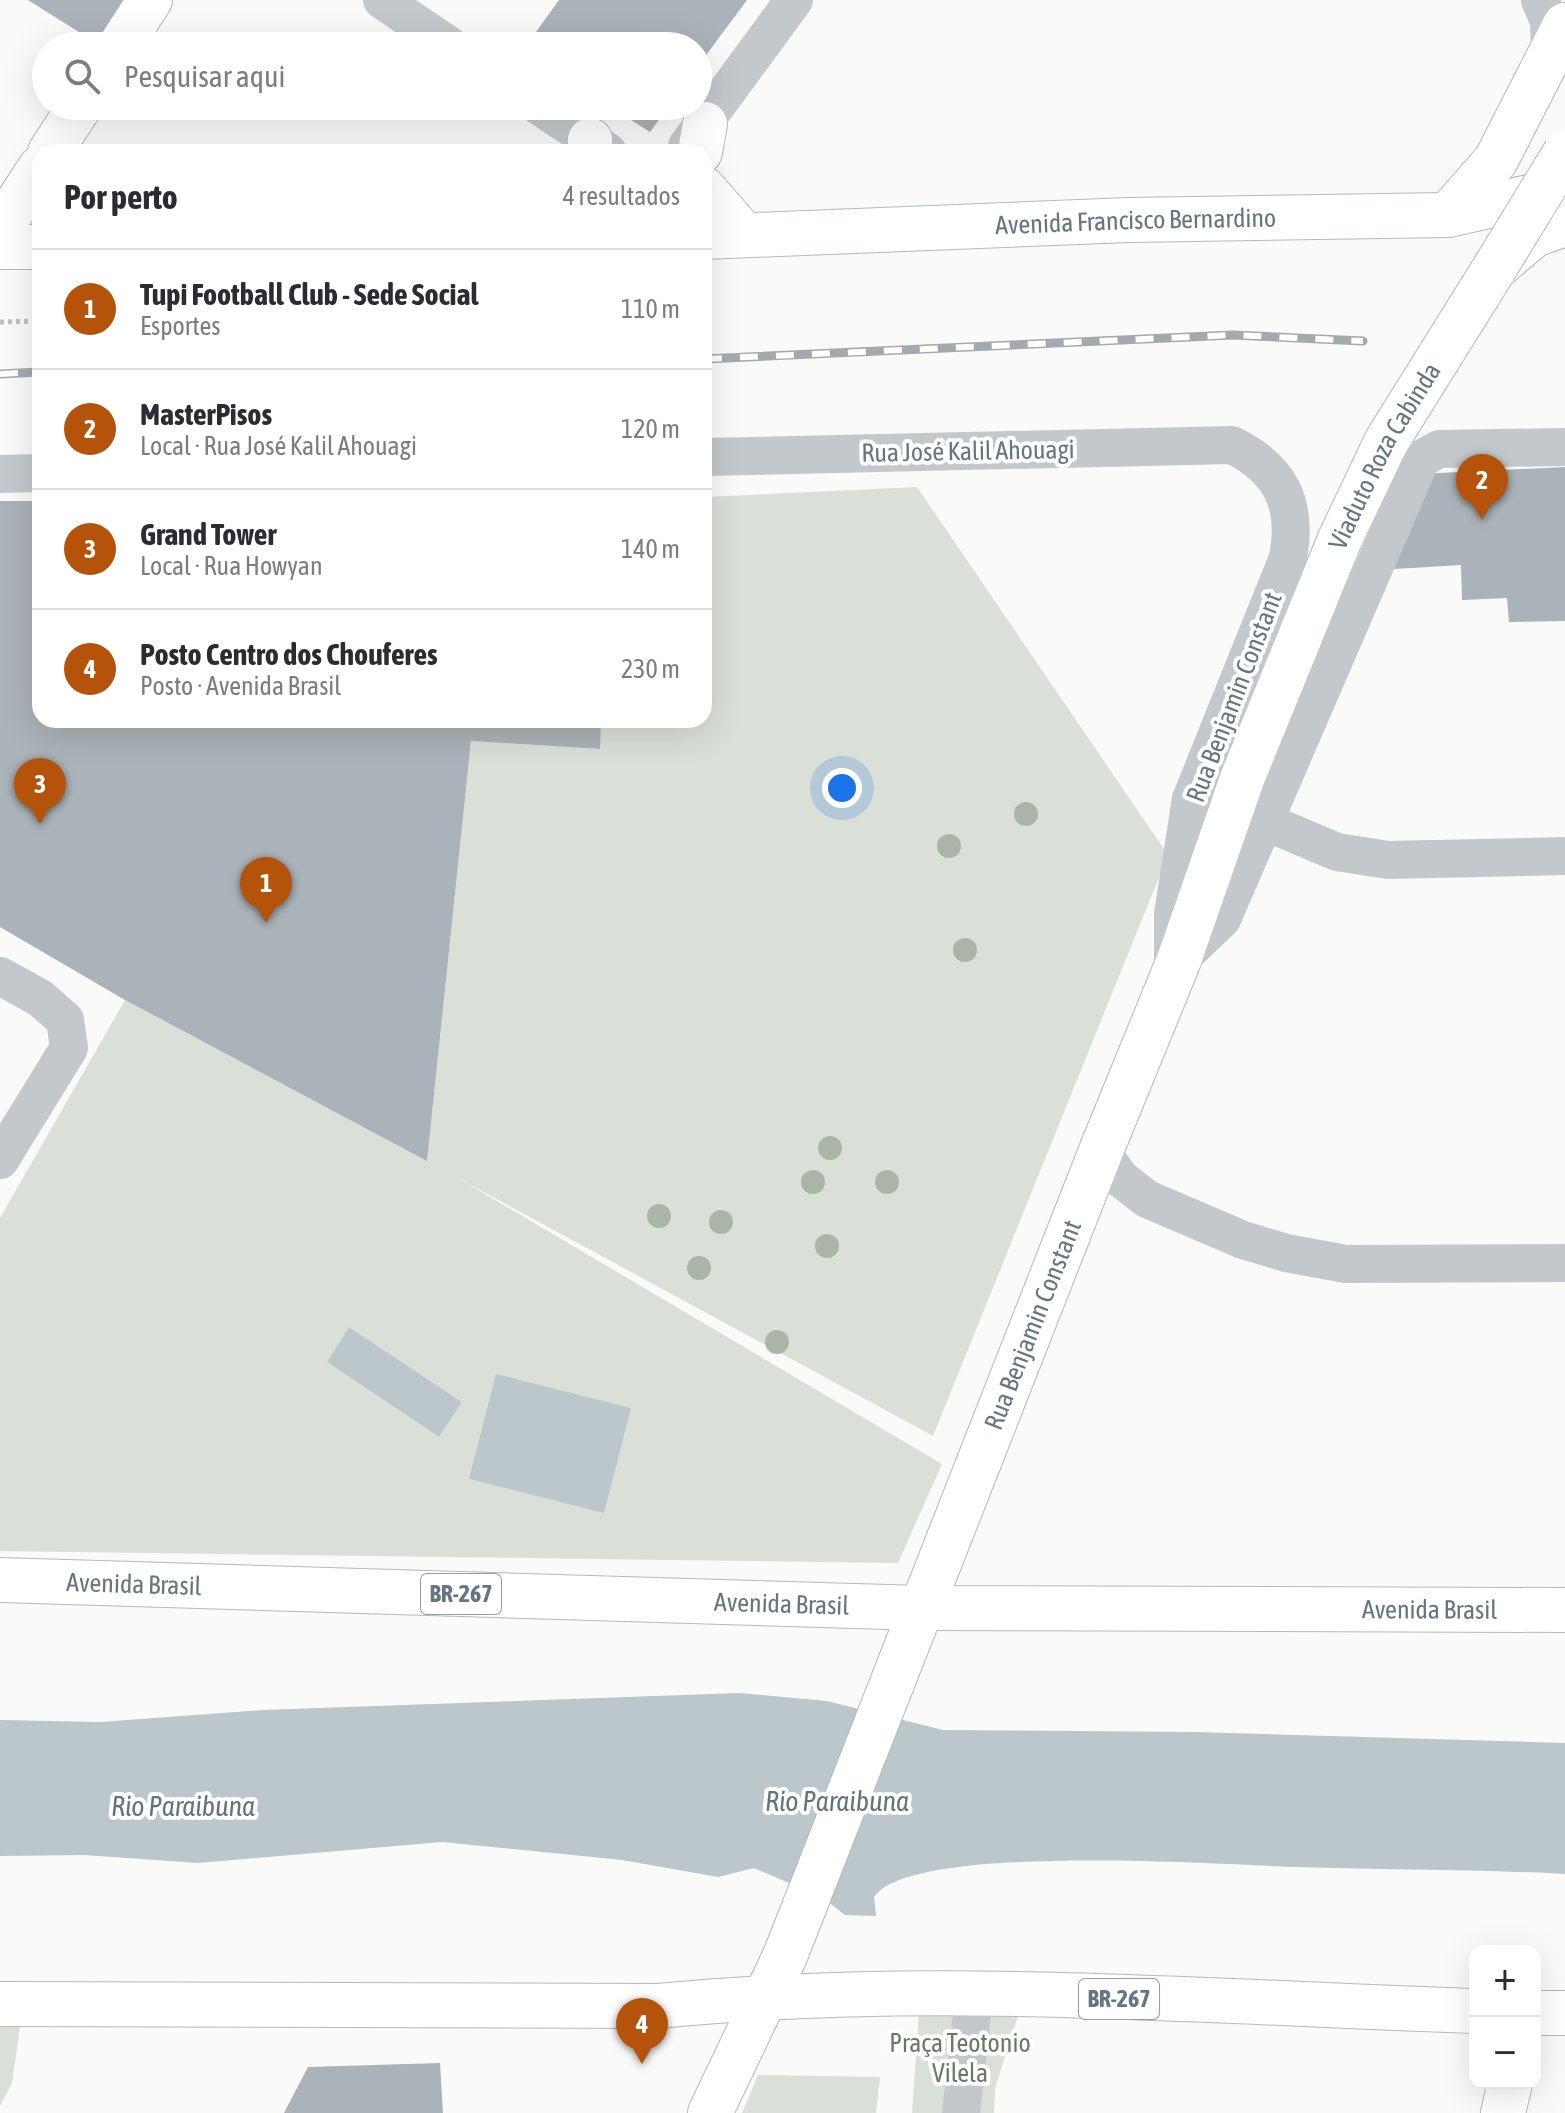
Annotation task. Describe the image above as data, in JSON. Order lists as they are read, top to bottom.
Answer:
{
  "streets": {
    "main road": [
      "Avenida Francisco Bernardino",
      "Viaduto Roza Cabinda",
      "Rua Benjamin Constant",
      "Avenida Brasil",
      "BR-267"
    ],
    "street": ["Rua José Kalil Ahouagi"]
  },
  "crossings": [
    ["Rua José Kalil Ahouagi", "Rua Benjamin Constant"],
    ["Viaduto Roza Cabinda", "Rua Benjamin Constant"],
    ["Rua Benjamin Constant", "Avenida Brasil"],
    ["Rua Benjamin Constant", "BR-267"]
  ],
  "water": ["Rio Paraibuna"],
  "parks": ["Praça Teotonio Vilela"],
  "page": {
    "search": "Pesquisar aqui",
    "heading": ["Por perto", "4 resultados"],
    "list": [
      {
        "mark": "1",
        "name": "Tupi Football Club - Sede Social",
        "note": "Esportes",
        "value": "110 m"
      },
      {
        "mark": "2",
        "name": "MasterPisos",
        "note": "Local · Rua José Kalil Ahouagi",
        "value": "120 m"
      },
      {
        "mark": "3",
        "name": "Grand Tower",
        "note": "Local · Rua Howyan",
        "value": "140 m"
      },
      {
        "mark": "4",
        "name": "Posto Centro dos Chouferes",
        "note": "Posto · Avenida Brasil",
        "value": "230 m"
      }
    ],
    "pins": [
      "2",
      "3",
      "1",
      "4"
    ],
    "map_buttons": ["+", "−"]
  }
}
